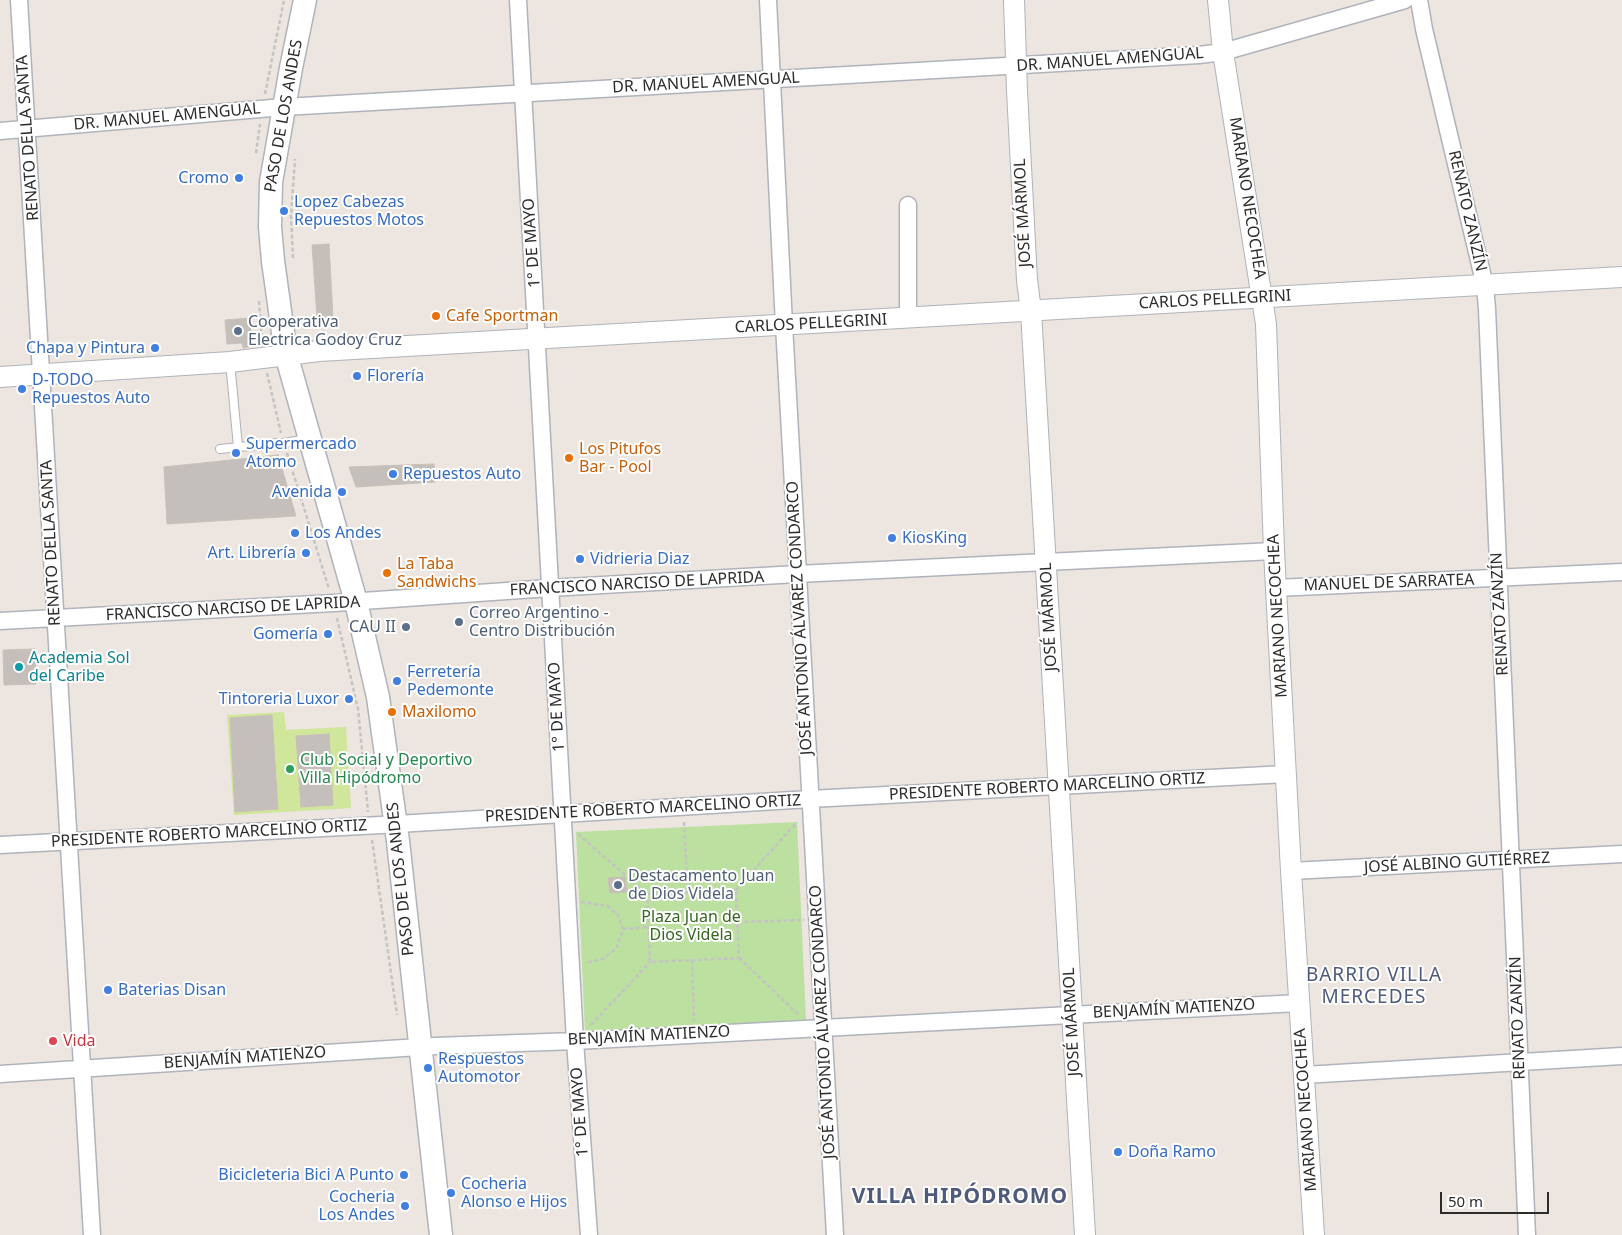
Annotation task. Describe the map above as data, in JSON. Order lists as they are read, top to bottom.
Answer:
{
  "streets": {
    "main road": ["PASO DE LOS ANDES"],
    "street": [
      "DR. MANUEL AMENGUAL",
      "RENATO DELLA SANTA",
      "MARIANO NECOCHEA",
      "RENATO ZANZÍN",
      "JOSÉ MÁRMOL",
      "1° DE MAYO",
      "CARLOS PELLEGRINI",
      "MANUEL DE SARRATEA",
      "FRANCISCO NARCISO DE LAPRIDA",
      "JOSÉ ANTONIO ÁLVAREZ CONDARCO",
      "PRESIDENTE ROBERTO MARCELINO ORTIZ",
      "JOSÉ ALBINO GUTIÉRREZ",
      "BENJAMÍN MATIENZO"
    ]
  },
  "crossings": [
    ["DR. MANUEL AMENGUAL", "PASO DE LOS ANDES"],
    ["DR. MANUEL AMENGUAL", "RENATO DELLA SANTA"],
    ["DR. MANUEL AMENGUAL", "MARIANO NECOCHEA"],
    ["DR. MANUEL AMENGUAL", "JOSÉ MÁRMOL"],
    ["DR. MANUEL AMENGUAL", "1° DE MAYO"],
    ["DR. MANUEL AMENGUAL", "JOSÉ ANTONIO ÁLVAREZ CONDARCO"],
    ["PASO DE LOS ANDES", "CARLOS PELLEGRINI"],
    ["PASO DE LOS ANDES", "FRANCISCO NARCISO DE LAPRIDA"],
    ["PASO DE LOS ANDES", "PRESIDENTE ROBERTO MARCELINO ORTIZ"],
    ["PASO DE LOS ANDES", "BENJAMÍN MATIENZO"],
    ["RENATO DELLA SANTA", "CARLOS PELLEGRINI"],
    ["RENATO DELLA SANTA", "FRANCISCO NARCISO DE LAPRIDA"],
    ["RENATO DELLA SANTA", "PRESIDENTE ROBERTO MARCELINO ORTIZ"],
    ["RENATO DELLA SANTA", "BENJAMÍN MATIENZO"],
    ["MARIANO NECOCHEA", "CARLOS PELLEGRINI"],
    ["MARIANO NECOCHEA", "MANUEL DE SARRATEA"],
    ["MARIANO NECOCHEA", "FRANCISCO NARCISO DE LAPRIDA"],
    ["MARIANO NECOCHEA", "PRESIDENTE ROBERTO MARCELINO ORTIZ"],
    ["MARIANO NECOCHEA", "JOSÉ ALBINO GUTIÉRREZ"],
    ["MARIANO NECOCHEA", "BENJAMÍN MATIENZO"],
    ["RENATO ZANZÍN", "CARLOS PELLEGRINI"],
    ["RENATO ZANZÍN", "MANUEL DE SARRATEA"],
    ["RENATO ZANZÍN", "JOSÉ ALBINO GUTIÉRREZ"],
    ["JOSÉ MÁRMOL", "CARLOS PELLEGRINI"],
    ["JOSÉ MÁRMOL", "FRANCISCO NARCISO DE LAPRIDA"],
    ["JOSÉ MÁRMOL", "PRESIDENTE ROBERTO MARCELINO ORTIZ"],
    ["JOSÉ MÁRMOL", "BENJAMÍN MATIENZO"],
    ["1° DE MAYO", "CARLOS PELLEGRINI"],
    ["1° DE MAYO", "FRANCISCO NARCISO DE LAPRIDA"],
    ["1° DE MAYO", "PRESIDENTE ROBERTO MARCELINO ORTIZ"],
    ["1° DE MAYO", "BENJAMÍN MATIENZO"],
    ["CARLOS PELLEGRINI", "JOSÉ ANTONIO ÁLVAREZ CONDARCO"],
    ["FRANCISCO NARCISO DE LAPRIDA", "JOSÉ ANTONIO ÁLVAREZ CONDARCO"],
    ["JOSÉ ANTONIO ÁLVAREZ CONDARCO", "PRESIDENTE ROBERTO MARCELINO ORTIZ"],
    ["JOSÉ ANTONIO ÁLVAREZ CONDARCO", "BENJAMÍN MATIENZO"]
  ],
  "districts": ["BARRIO VILLA MERCEDES", "VILLA HIPÓDROMO"],
  "parks": ["Plaza Juan de Dios Videla"],
  "places": [
    "Cromo",
    "Lopez Cabezas Repuestos Motos",
    "Cafe Sportman",
    "Cooperativa Electrica Godoy Cruz",
    "Chapa y Pintura",
    "Florería",
    "D-TODO Repuestos Auto",
    "Supermercado Atomo",
    "Los Pitufos Bar - Pool",
    "Repuestos Auto",
    "Avenida",
    "Los Andes",
    "KiosKing",
    "Art. Librería",
    "Vidrieria Diaz",
    "La Taba Sandwichs",
    "Correo Argentino - Centro Distribución",
    "CAU II",
    "Gomería",
    "Academia Sol del Caribe",
    "Ferretería Pedemonte",
    "Tintoreria Luxor",
    "Maxilomo",
    "Club Social y Deportivo Villa Hipódromo",
    "Destacamento Juan de Dios Videla",
    "Baterias Disan",
    "Vida",
    "Respuestos Automotor",
    "Doña Ramo",
    "Bicicleteria Bici A Punto",
    "Cocheria Alonso e Hijos",
    "Cocheria Los Andes"
  ],
  "scale_bar": "50 m"
}
